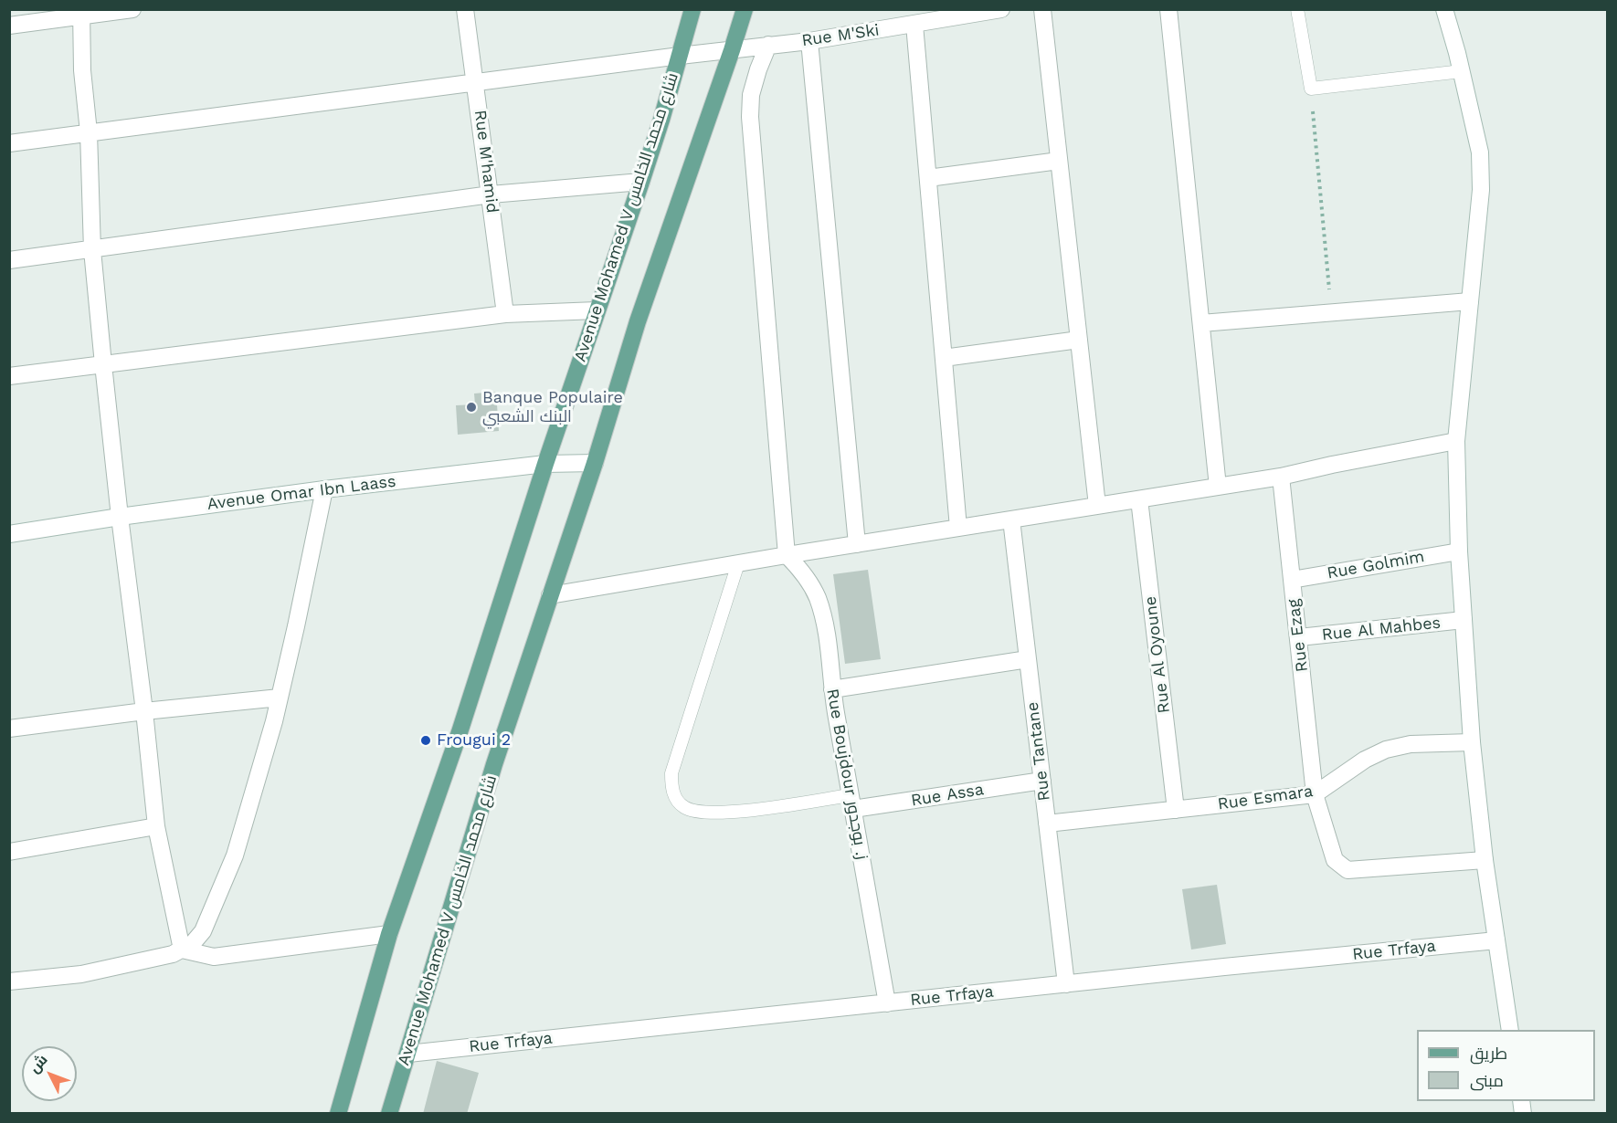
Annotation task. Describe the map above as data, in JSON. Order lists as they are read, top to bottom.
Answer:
{
  "streets": {
    "main road": ["Avenue Mohamed V شارع محمد الخامس"],
    "street": [
      "Rue M'Ski",
      "Rue M'hamid",
      "Avenue Omar Ibn Laass",
      "Rue Golmim",
      "Rue Al Mahbes",
      "Rue Ezag",
      "Rue Al Oyoune",
      "Rue Tantane",
      "Rue Boujdour ز. بوجدور",
      "Rue Assa",
      "Rue Esmara",
      "Rue Trfaya"
    ]
  },
  "crossings": [
    ["Rue M'Ski", "Rue M'hamid"],
    ["Rue M'Ski", "Avenue Mohamed V شارع محمد الخامس"],
    ["Avenue Mohamed V شارع محمد الخامس", "Avenue Omar Ibn Laass"],
    ["Avenue Mohamed V شارع محمد الخامس", "Rue Trfaya"],
    ["Rue Golmim", "Rue Ezag"],
    ["Rue Al Mahbes", "Rue Ezag"],
    ["Rue Ezag", "Rue Esmara"],
    ["Rue Al Oyoune", "Rue Esmara"],
    ["Rue Tantane", "Rue Assa"],
    ["Rue Tantane", "Rue Esmara"],
    ["Rue Tantane", "Rue Trfaya"],
    ["Rue Boujdour ز. بوجدور", "Rue Assa"],
    ["Rue Boujdour ز. بوجدور", "Rue Trfaya"]
  ],
  "places": ["Banque Populaire البنك الشعبي", "Frougui 2"],
  "legend": ["طريق", "مبنى"],
  "north": "top left"
}
